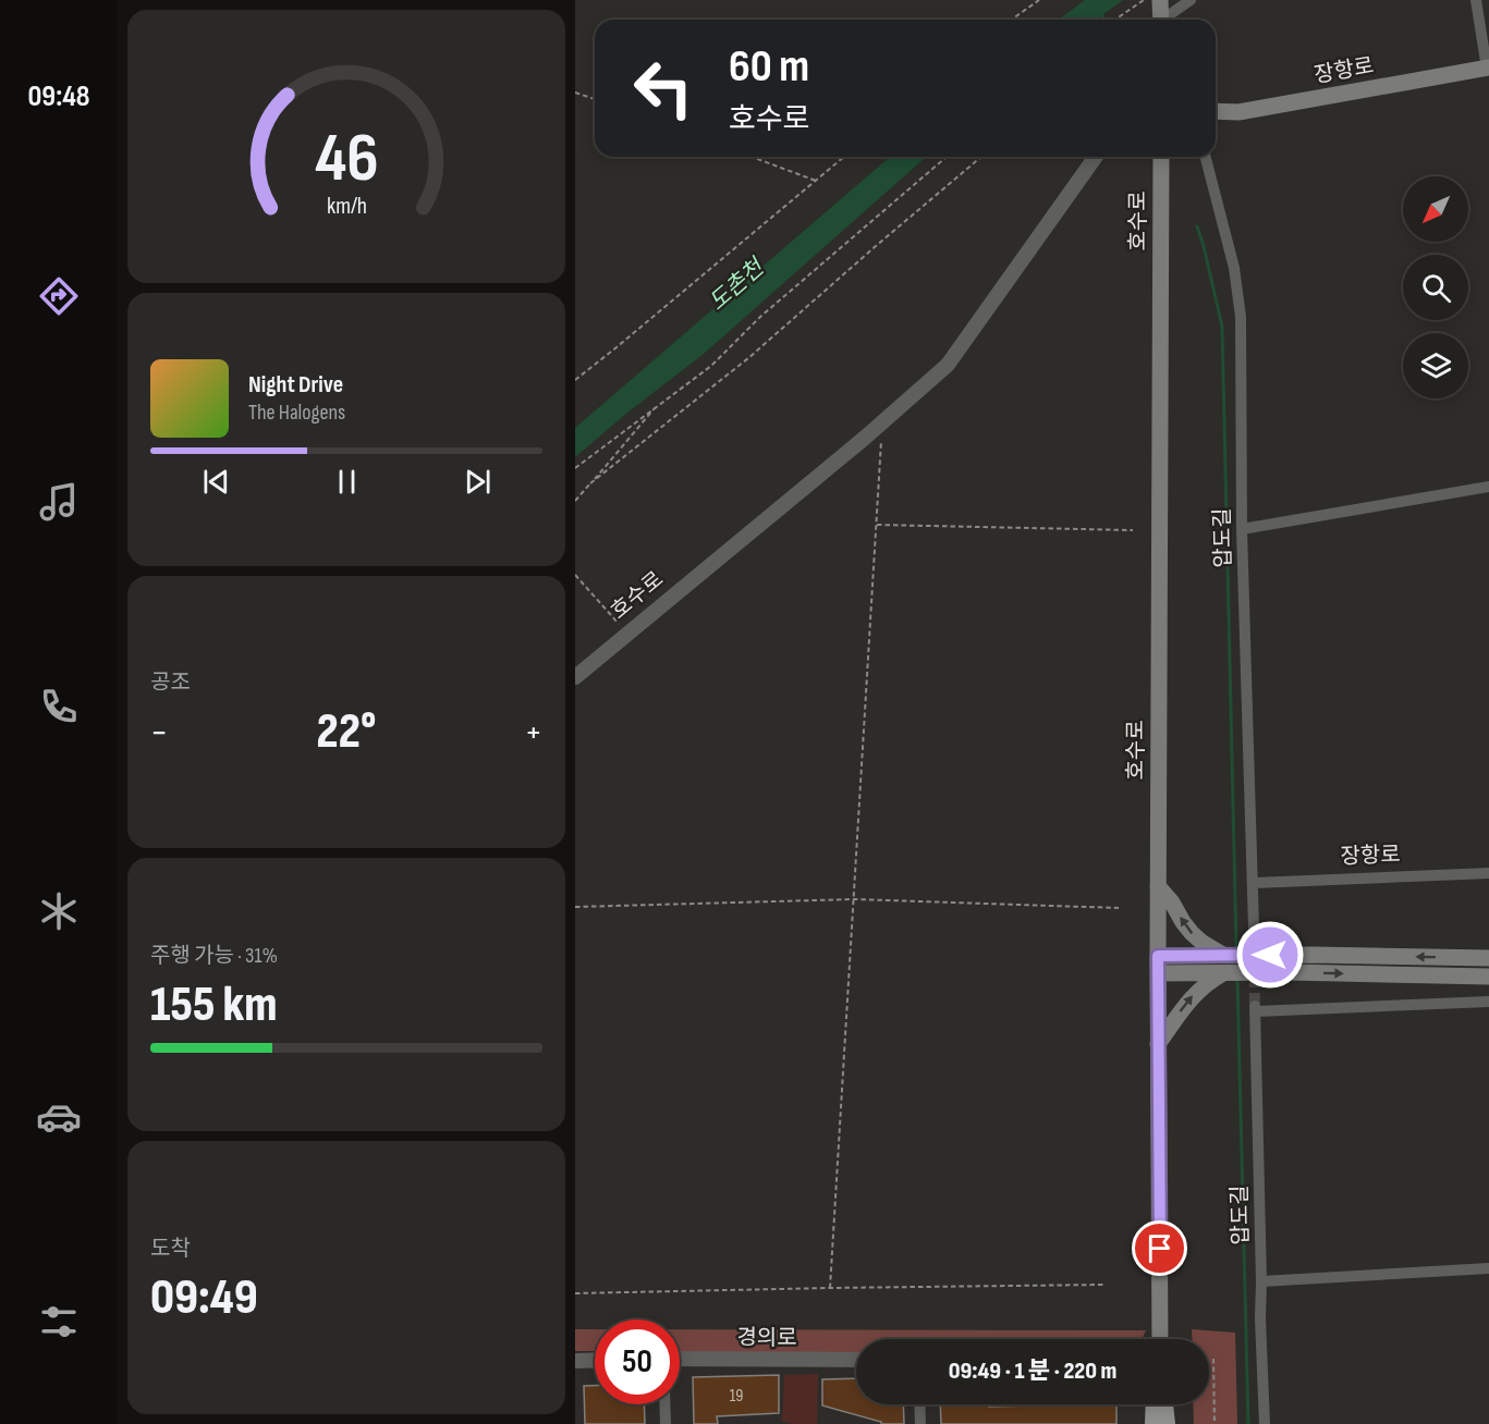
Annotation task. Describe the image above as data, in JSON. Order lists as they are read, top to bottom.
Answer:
{
  "streets": {
    "main road": ["장항로", "호수로"],
    "street": ["압도길", "경의로"]
  },
  "crossings": [
    ["장항로", "압도길"]
  ],
  "water": ["도촌천"],
  "house_numbers": ["19"],
  "north": "bottom left",
  "page": {
    "tabs": "09:48",
    "turn": ["60 m", "호수로"],
    "song": ["Night Drive", "The Halogens"],
    "tile": [
      "공조",
      ["주행 가능 · 31%", "155 km"],
      ["도착", "09:49"]
    ],
    "heat": ["−", "22°", "+"],
    "limit": "50",
    "trip": "09:49 · 1 분 · 220 m",
    "gauge": ["46", "km/h"]
  }
}
